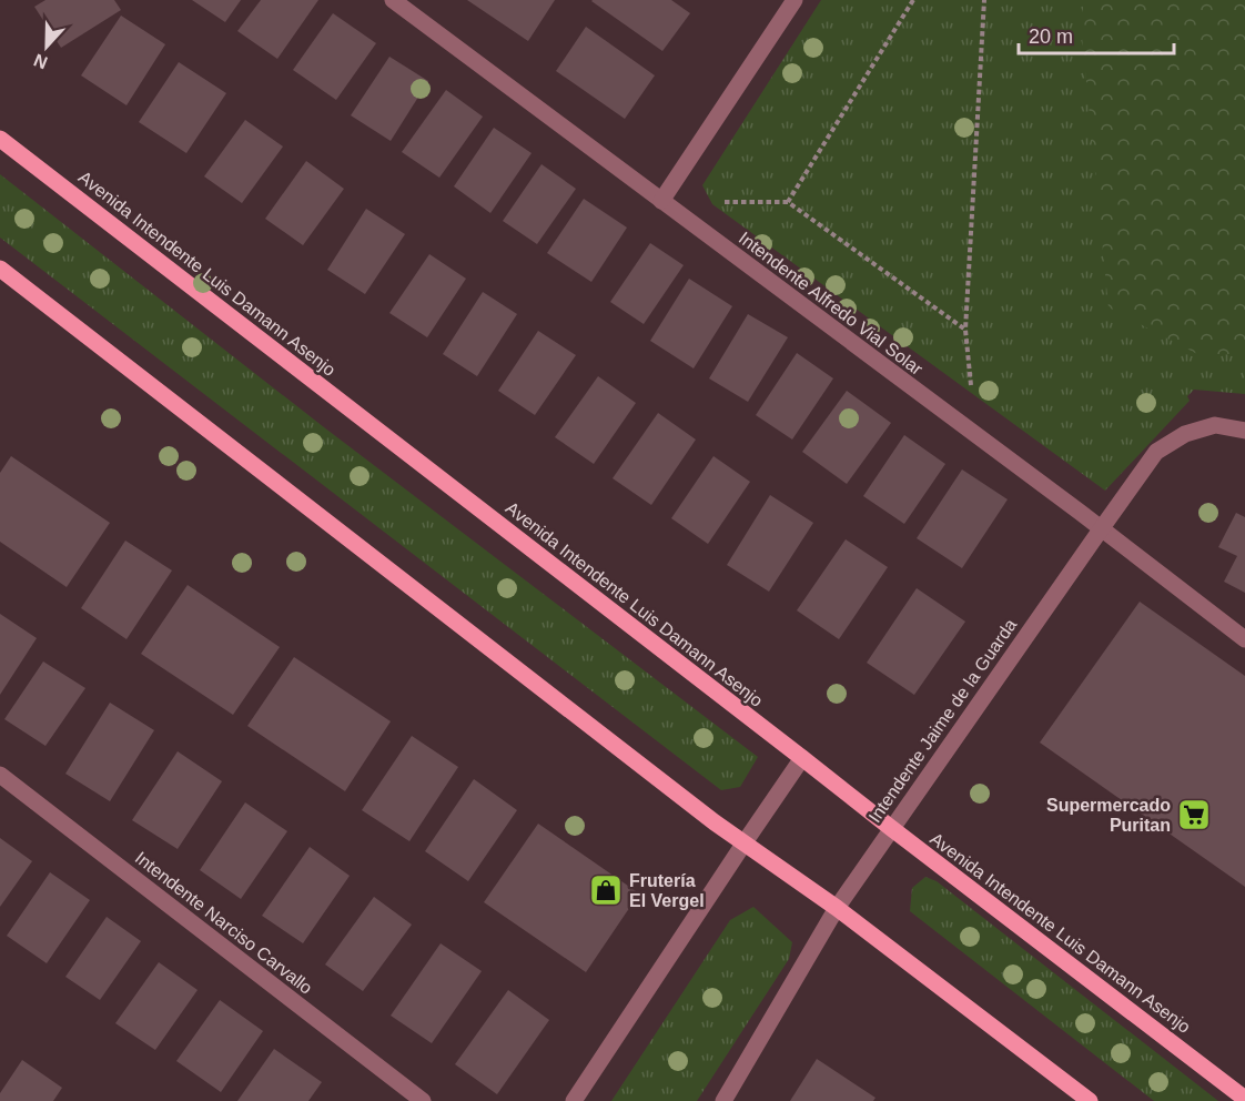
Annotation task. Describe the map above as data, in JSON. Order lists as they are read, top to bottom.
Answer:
{
  "streets": {
    "main road": ["Avenida Intendente Luis Damann Asenjo"],
    "street": ["Intendente Alfredo Vial Solar", "Intendente Jaime de la Guarda", "Intendente Narciso Carvallo"]
  },
  "crossings": [
    ["Avenida Intendente Luis Damann Asenjo", "Intendente Jaime de la Guarda"],
    ["Intendente Alfredo Vial Solar", "Intendente Jaime de la Guarda"]
  ],
  "places": {
    "supermarket": ["Supermercado Puritan"],
    "shop": ["Frutería El Vergel"]
  },
  "scale_bar": "20 m",
  "north": "bottom"
}
